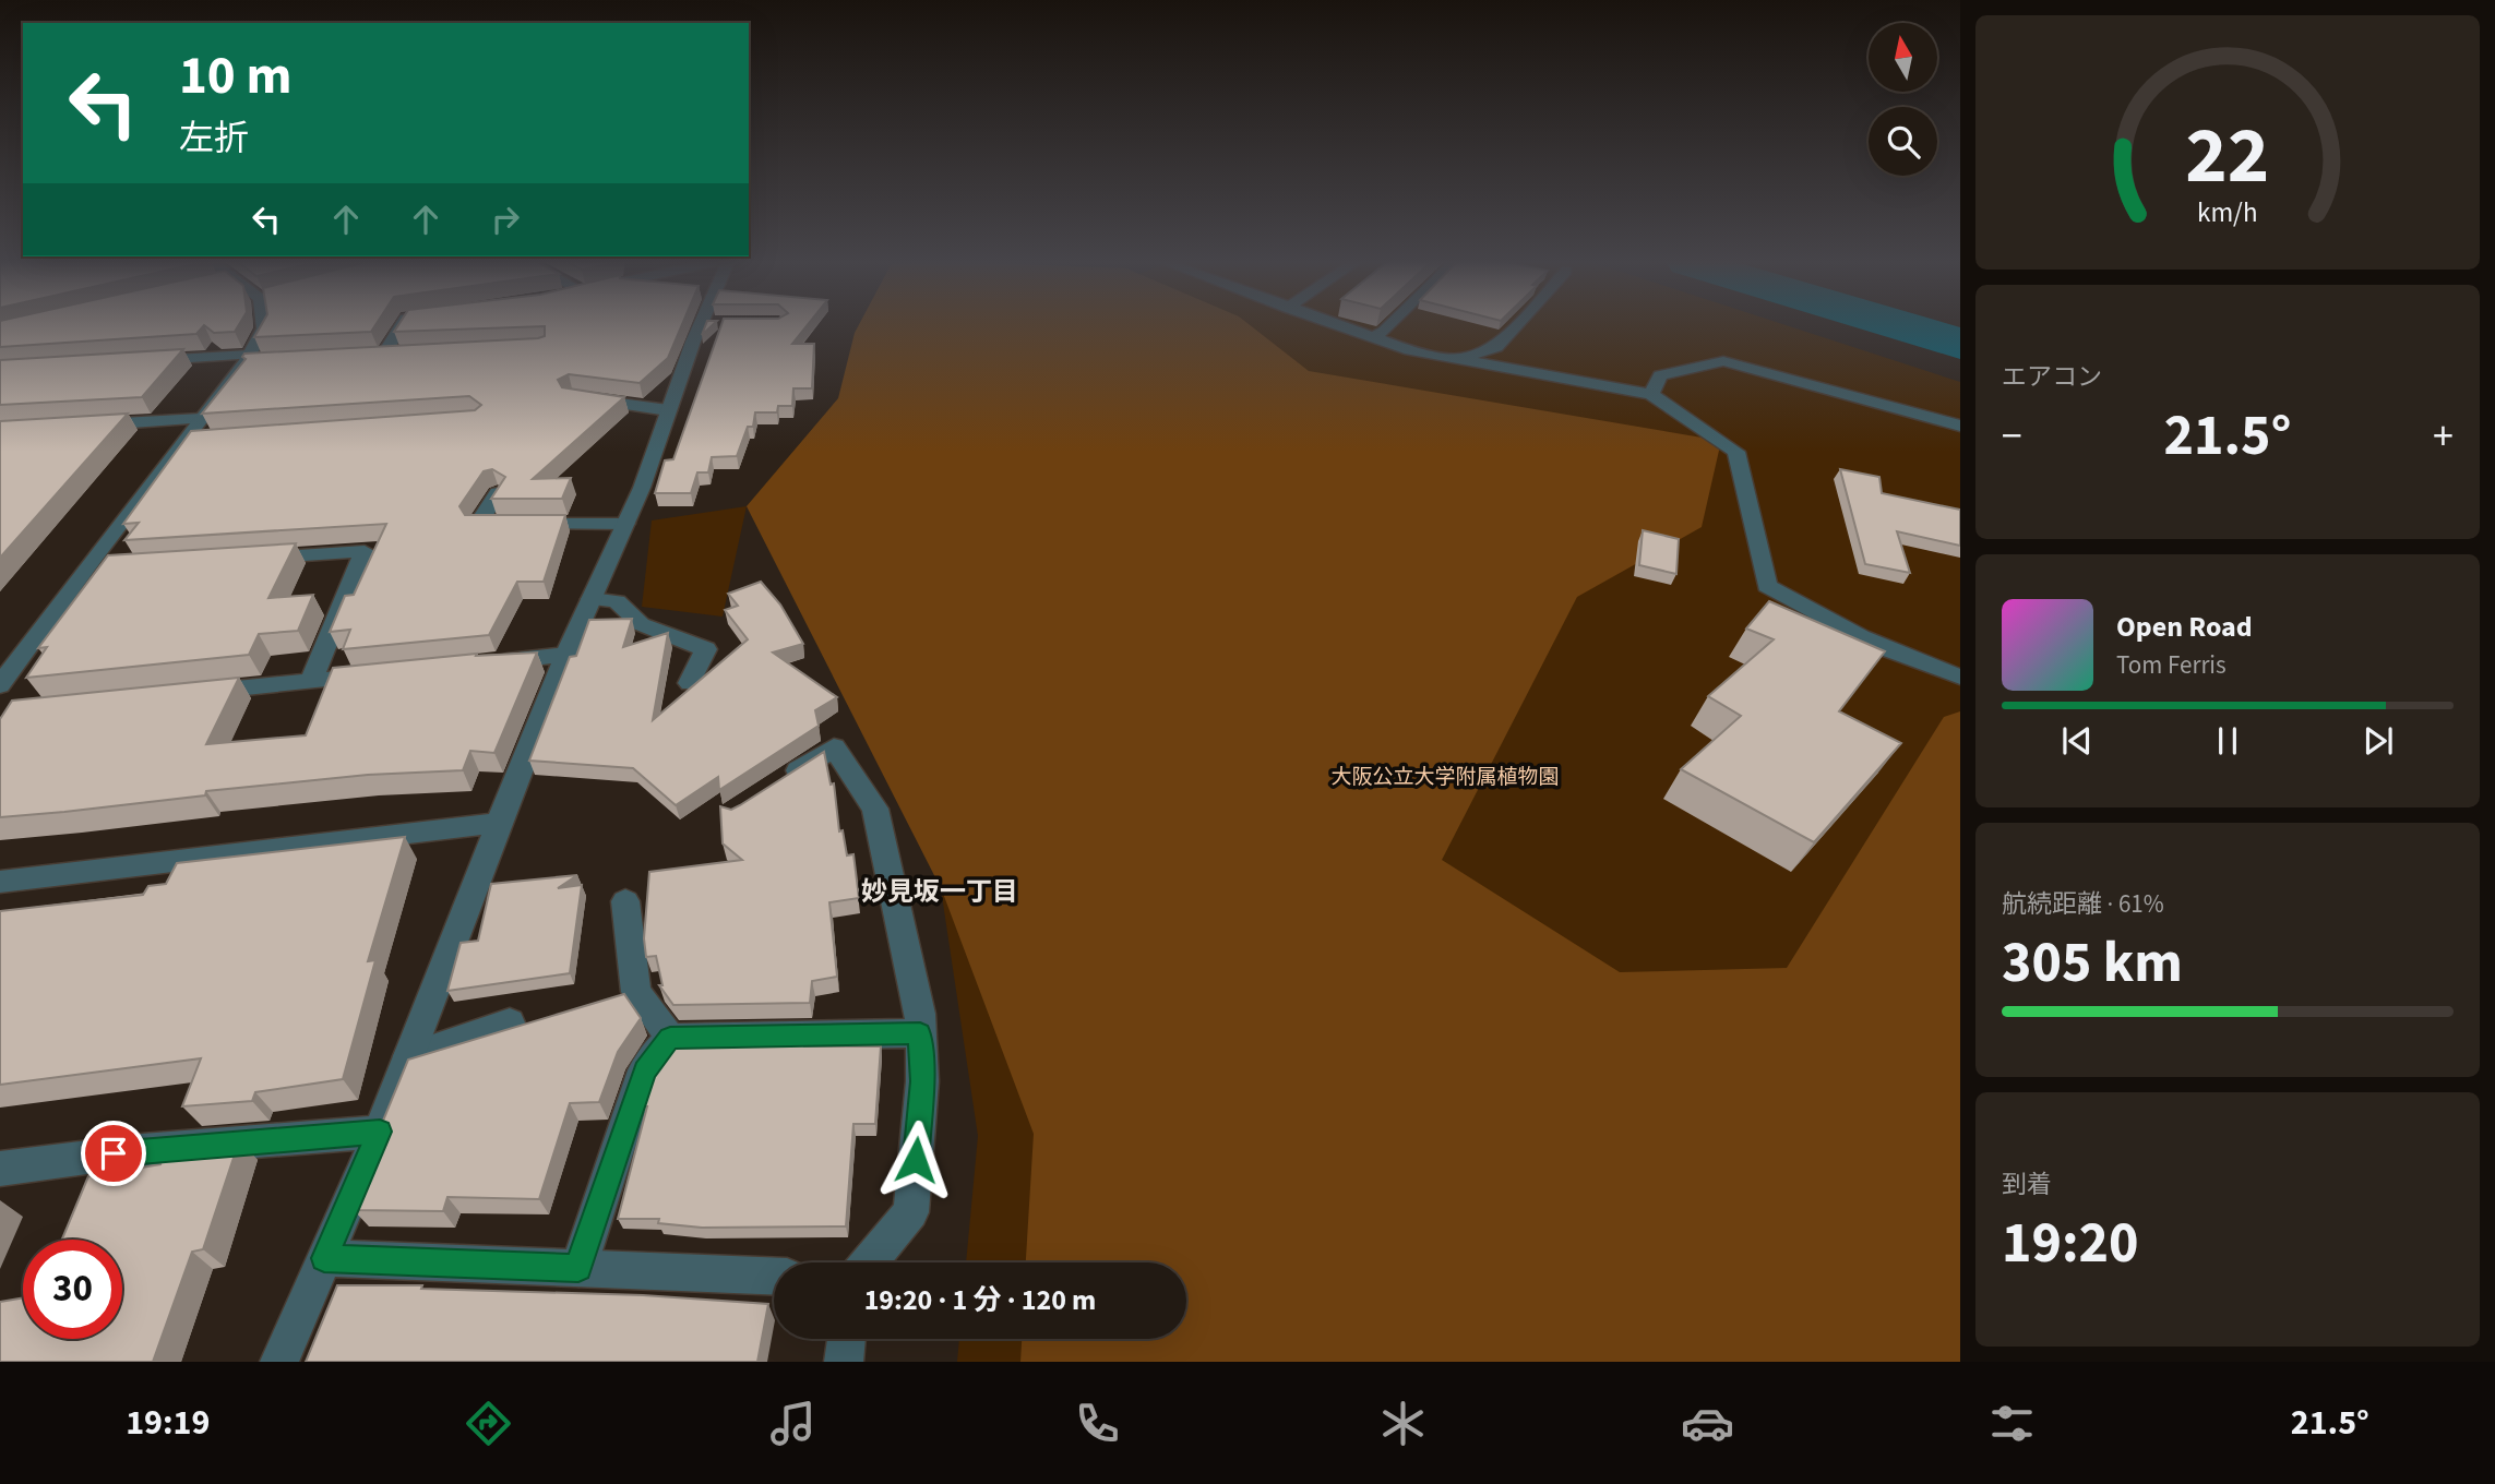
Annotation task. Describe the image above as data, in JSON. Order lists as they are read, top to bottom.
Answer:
{
  "districts": ["妙見坂一丁目"],
  "parks": ["大阪公立大学附属植物園"],
  "north": "top",
  "page": {
    "turn": ["10 m", "左折"],
    "tile": [
      "エアコン",
      ["航続距離 · 61%", "305 km"],
      ["到着", "19:20"]
    ],
    "heat": ["−", "21.5°", "+"],
    "song": ["Open Road", "Tom Ferris"],
    "limit": "30",
    "trip": "19:20 · 1 分 · 120 m",
    "tabs": ["19:19", "21.5°"],
    "gauge": ["22", "km/h"]
  }
}
